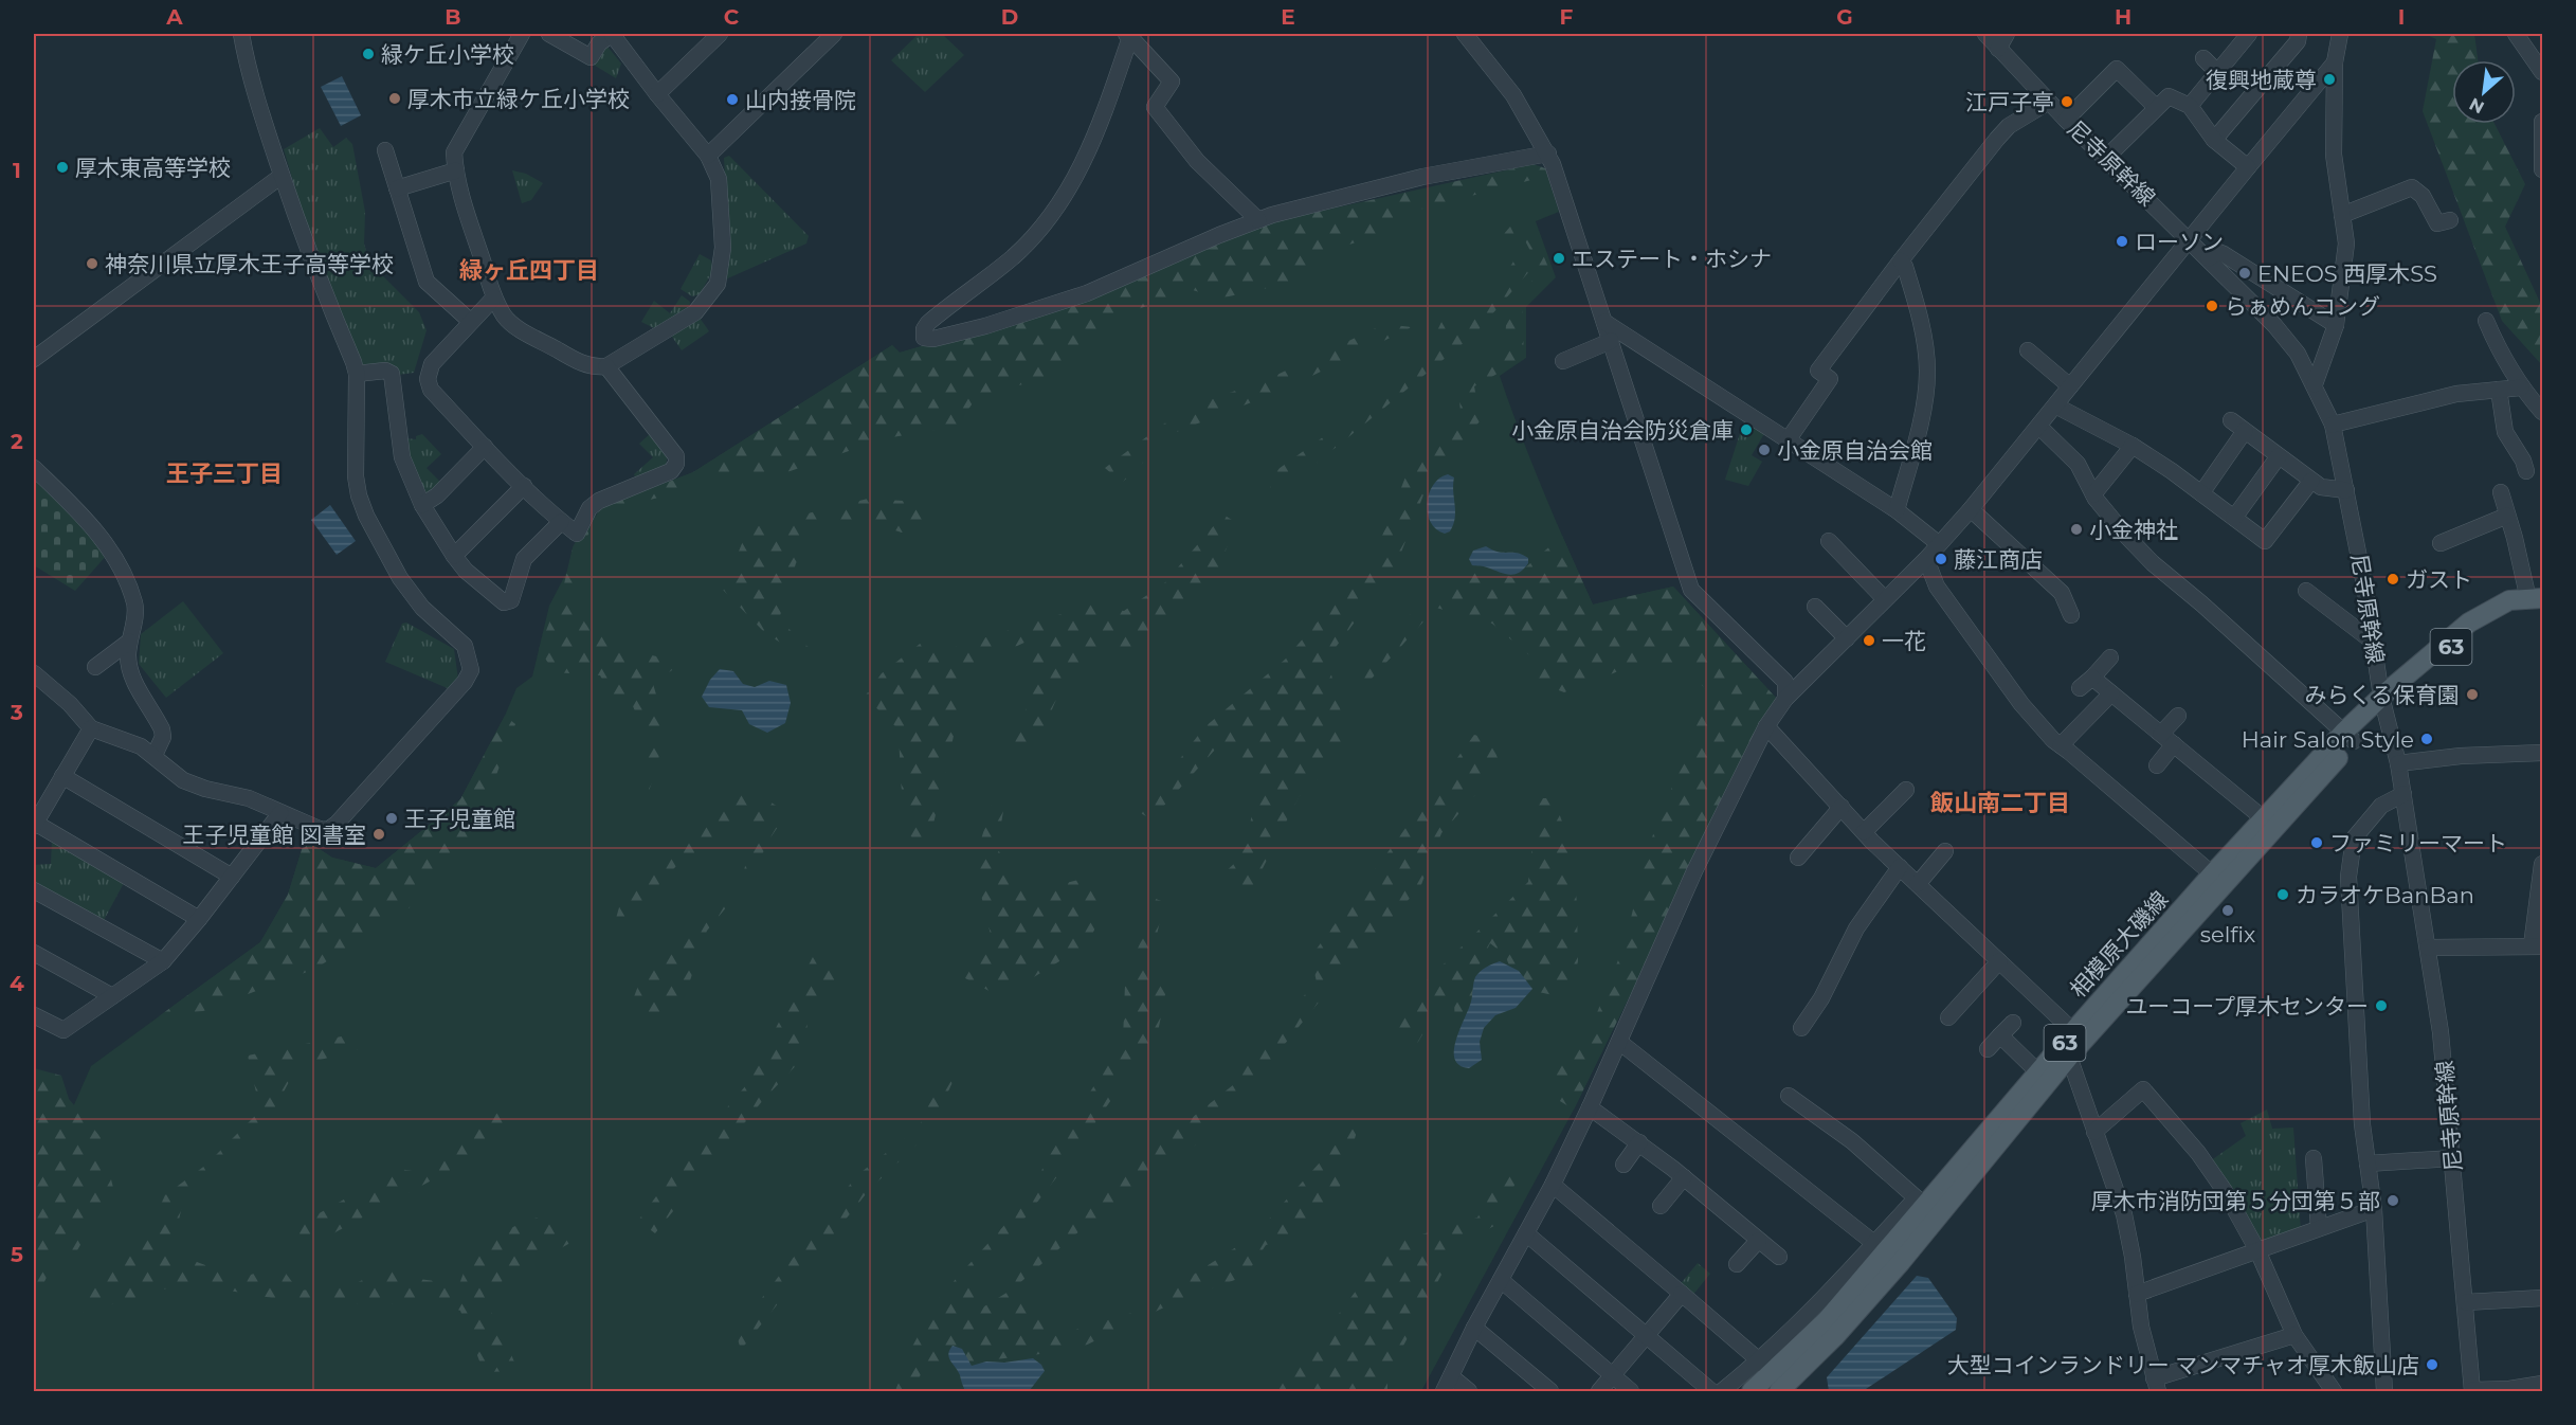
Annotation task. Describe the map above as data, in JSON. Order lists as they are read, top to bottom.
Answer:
{
  "streets": {
    "main road": ["63", "相模原大磯線"],
    "street": ["尼寺原幹線"]
  },
  "crossings": [
    ["尼寺原幹線", "相模原大磯線"]
  ],
  "districts": ["緑ヶ丘四丁目", "王子三丁目", "飯山南二丁目"],
  "places": [
    "緑ケ丘小学校",
    "復興地蔵尊",
    "厚木市立緑ケ丘小学校",
    "山内接骨院",
    "江戸子亭",
    "厚木東高等学校",
    "ローソン",
    "エステート・ホシナ",
    "神奈川県立厚木王子高等学校",
    "ENEOS 西厚木SS",
    "らぁめんコング",
    "小金原自治会防災倉庫",
    "小金原自治会館",
    "小金神社",
    "藤江商店",
    "ガスト",
    "一花",
    "みらくる保育園",
    "Hair Salon Style",
    "王子児童館",
    "王子児童館 図書室",
    "ファミリーマート",
    "カラオケBanBan",
    "selfix",
    "ユーコープ厚木センター",
    "厚木市消防団第５分団第５部",
    "大型コインランドリー マンマチャオ厚木飯山店"
  ],
  "north": "bottom left",
  "grid": {
    "columns": [
      "A",
      "B",
      "C",
      "D",
      "E",
      "F",
      "G",
      "H",
      "I"
    ],
    "rows": [
      "1",
      "2",
      "3",
      "4",
      "5"
    ]
  }
}
